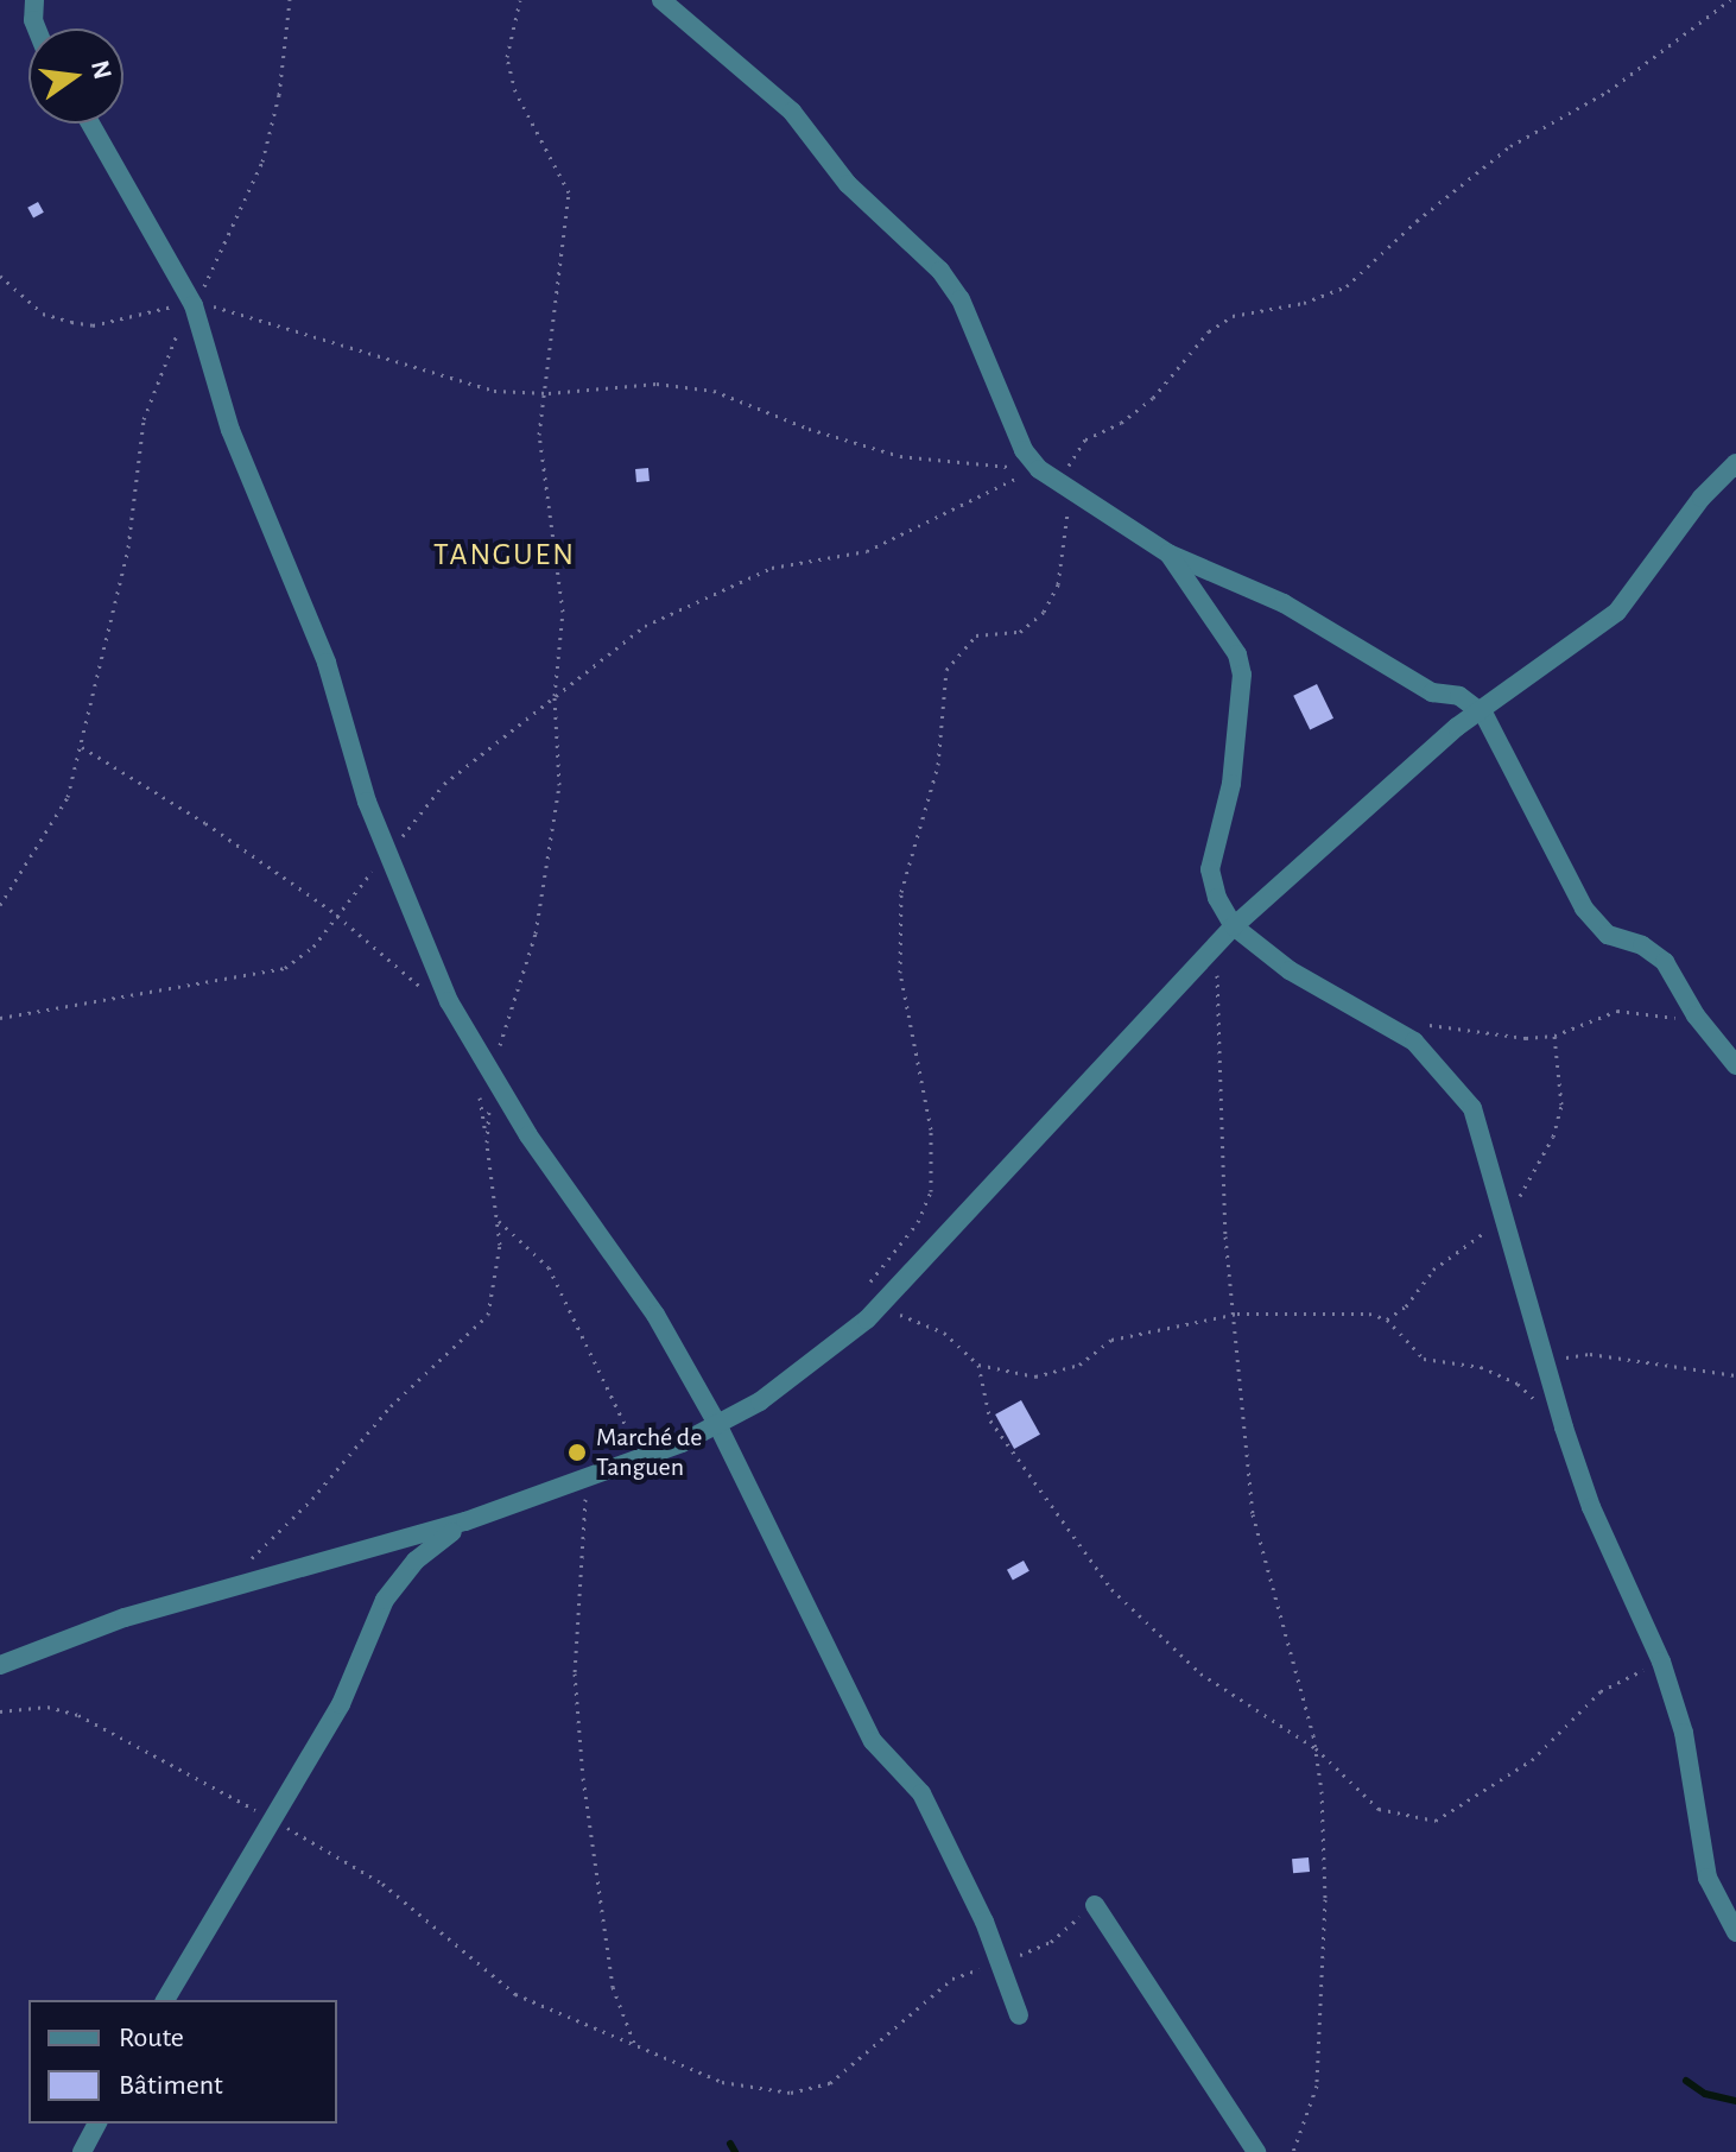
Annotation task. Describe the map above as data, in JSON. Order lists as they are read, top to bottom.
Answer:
{
  "districts": ["TANGUEN"],
  "places": ["Marché de Tanguen"],
  "legend": ["Route", "Bâtiment"],
  "north": "right"
}
